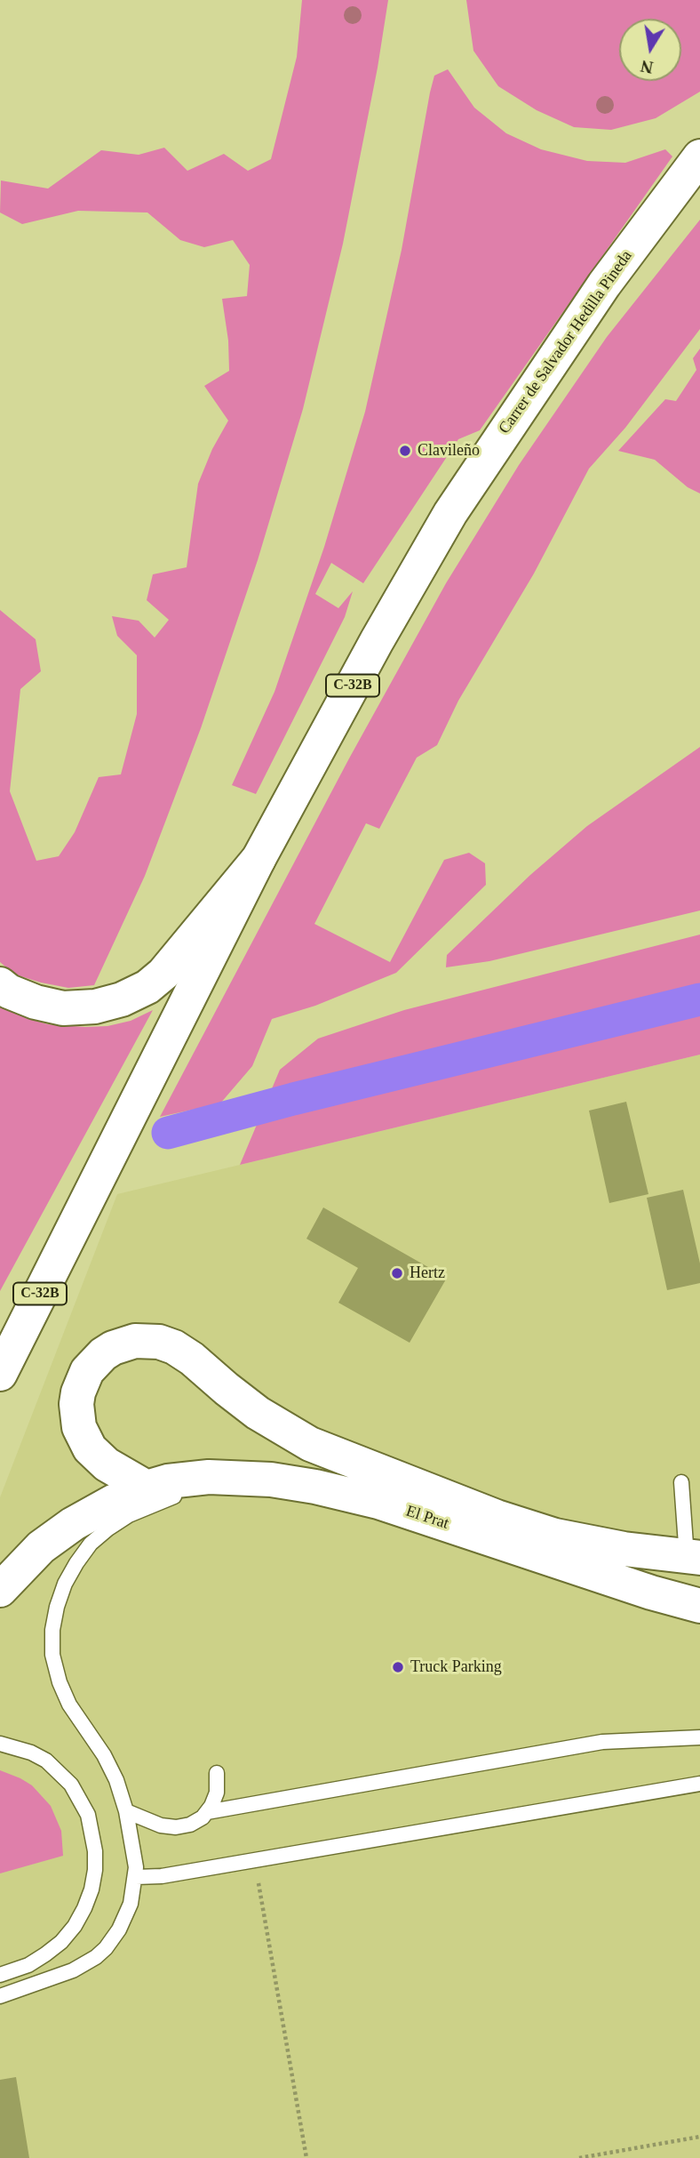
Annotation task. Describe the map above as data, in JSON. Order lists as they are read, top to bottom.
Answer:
{
  "streets": {
    "main road": ["Carrer de Salvador Hedilla Pineda", "C-32B", "El Prat"]
  },
  "crossings": [
    ["Carrer de Salvador Hedilla Pineda", "C-32B"]
  ],
  "places": ["Clavileño", "Hertz", "Truck Parking"],
  "north": "bottom"
}
